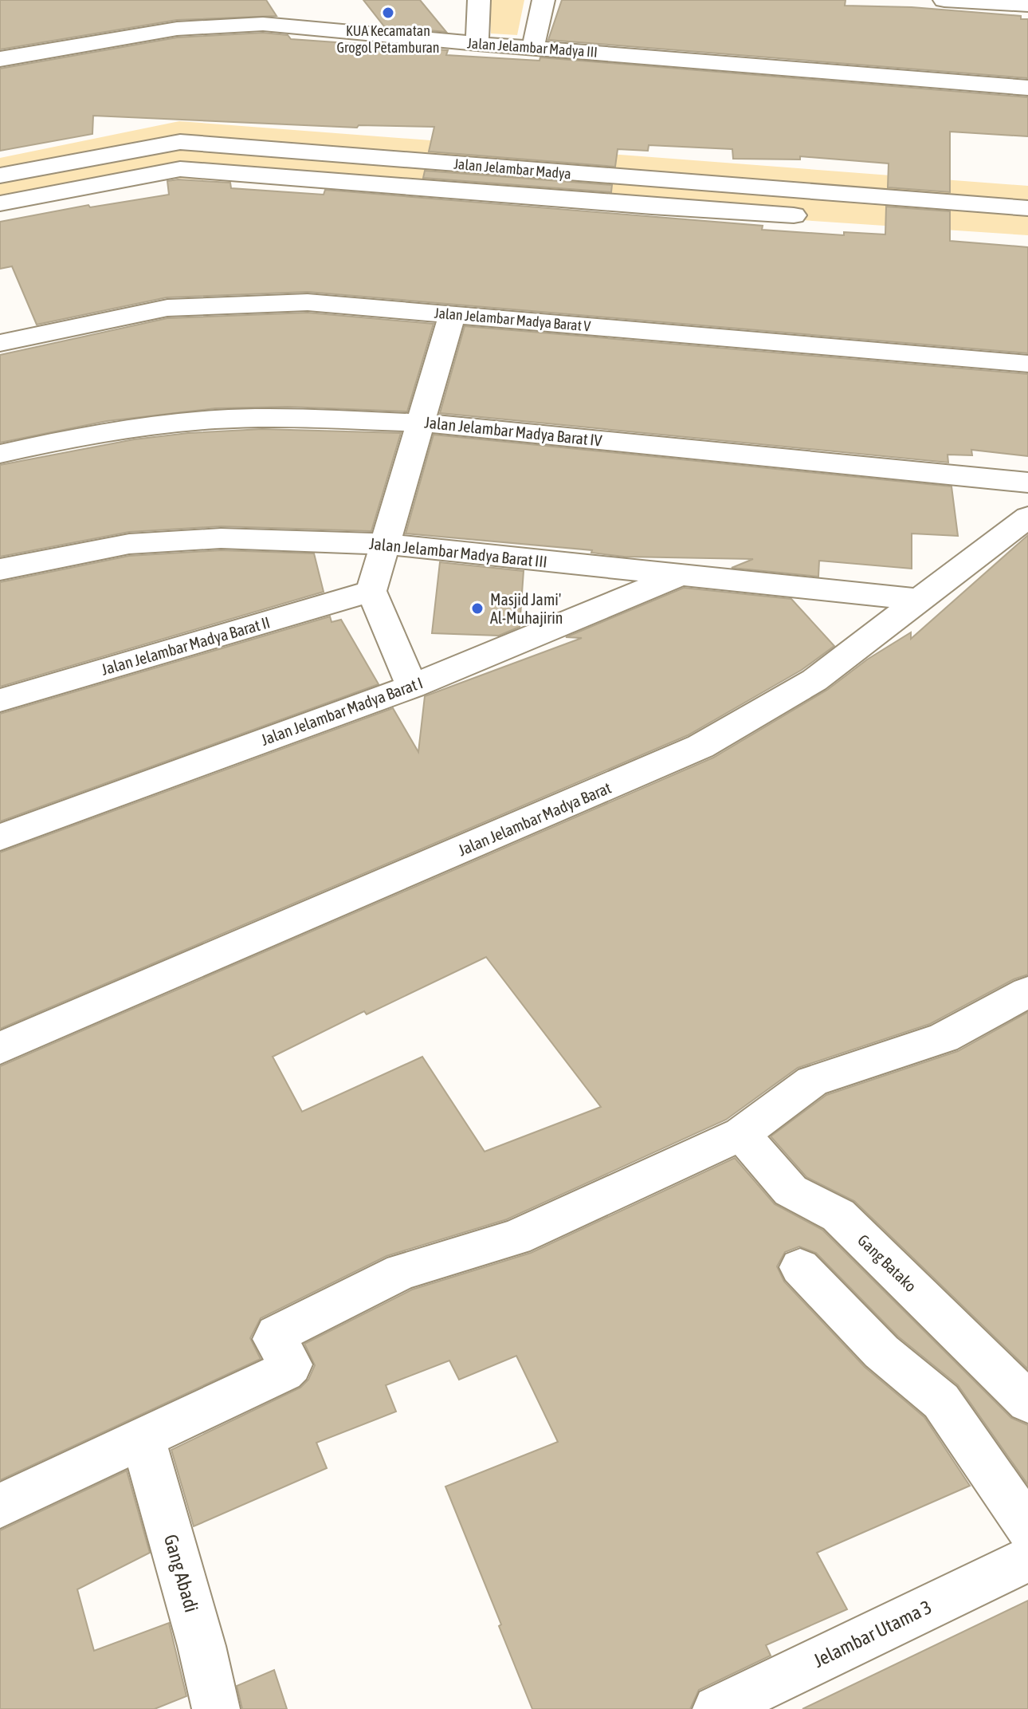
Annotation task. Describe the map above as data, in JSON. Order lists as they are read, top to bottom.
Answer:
{
  "streets": {
    "street": [
      "Jalan Jelambar Madya III",
      "Jalan Jelambar Madya",
      "Jalan Jelambar Madya Barat V",
      "Jalan Jelambar Madya Barat IV",
      "Jalan Jelambar Madya Barat III",
      "Jalan Jelambar Madya Barat II",
      "Jalan Jelambar Madya Barat I",
      "Jalan Jelambar Madya Barat",
      "Gang Batako",
      "Gang Abadi",
      "Jelambar Utama 3"
    ]
  },
  "crossings": [
    ["Jalan Jelambar Madya Barat III", "Jalan Jelambar Madya Barat I"],
    ["Jalan Jelambar Madya Barat III", "Jalan Jelambar Madya Barat"]
  ],
  "places": ["KUA Kecamatan Grogol Petamburan", "Masjid Jami' Al-Muhajirin"]
}
